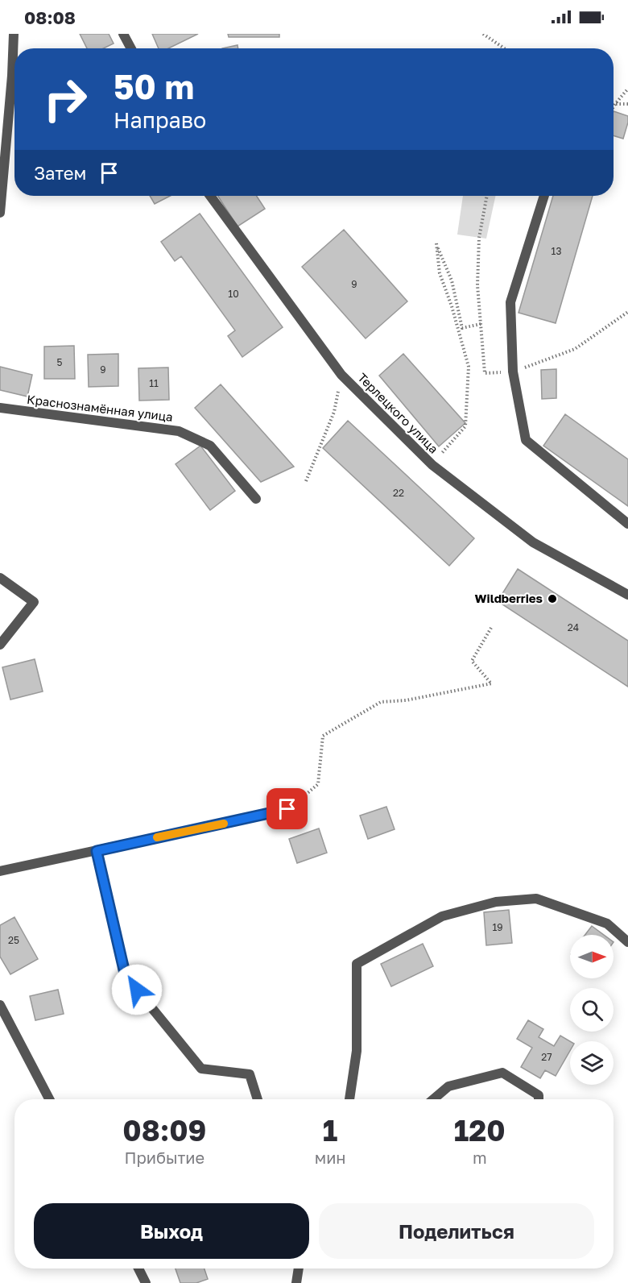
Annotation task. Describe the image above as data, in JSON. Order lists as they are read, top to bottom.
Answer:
{
  "streets": {
    "street": ["Краснознамённая улица", "Терлецкого улица"]
  },
  "places": ["Wildberries"],
  "house_numbers": [
    "13",
    "9",
    "10",
    "5",
    "9",
    "11",
    "22",
    "24",
    "19",
    "25",
    "27"
  ],
  "north": "right",
  "page": {
    "status": "08:08",
    "turn": ["50 m", "Направо"],
    "then": "Затем",
    "eta": [
      "08:09",
      "Прибытие",
      "1",
      "мин",
      "120",
      "m"
    ],
    "buttons": ["Выход", "Поделиться"]
  }
}
